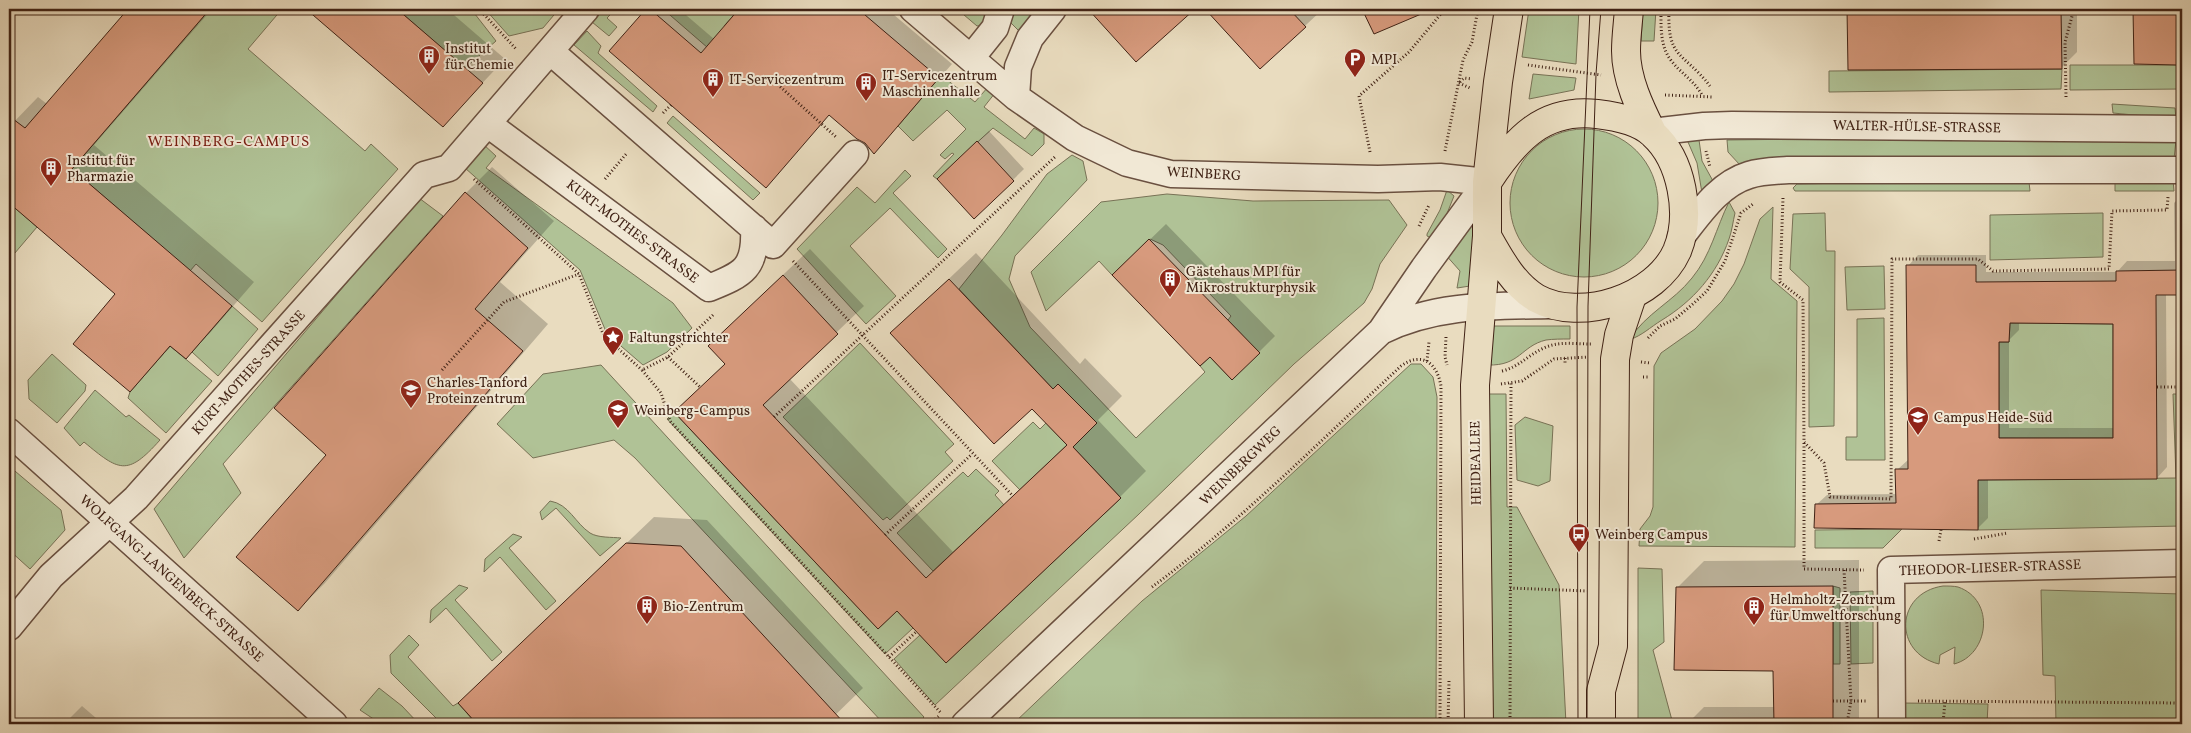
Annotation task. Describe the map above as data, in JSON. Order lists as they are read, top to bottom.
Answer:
{
  "streets": {
    "main road": ["HEIDEALLEE"],
    "street": [
      "WALTER-HÜLSE-STRASSE",
      "WEINBERG",
      "KURT-MOTHES-STRASSE",
      "WEINBERGWEG",
      "THEODOR-LIESER-STRASSE",
      "WOLFGANG-LANGENBECK-STRASSE"
    ]
  },
  "crossings": [
    ["WEINBERG", "HEIDEALLEE"],
    ["WEINBERG", "WEINBERGWEG"],
    ["KURT-MOTHES-STRASSE", "WOLFGANG-LANGENBECK-STRASSE"],
    ["HEIDEALLEE", "WEINBERGWEG"]
  ],
  "districts": ["WEINBERG-CAMPUS"],
  "places": {
    "building": [
      "Institut für Chemie",
      "IT-Servicezentrum",
      "IT-Servicezentrum Maschinenhalle",
      "Institut für Pharmazie",
      "Gästehaus MPI für Mikrostrukturphysik",
      "Bio-Zentrum",
      "Helmholtz-Zentrum für Umweltforschung"
    ],
    "parking": ["MPI"],
    "place": ["Faltungstrichter"],
    "school or university": ["Charles-Tanford Proteinzentrum", "Weinberg-Campus", "Campus Heide-Süd"],
    "bus stop": ["Weinberg Campus"]
  }
}
